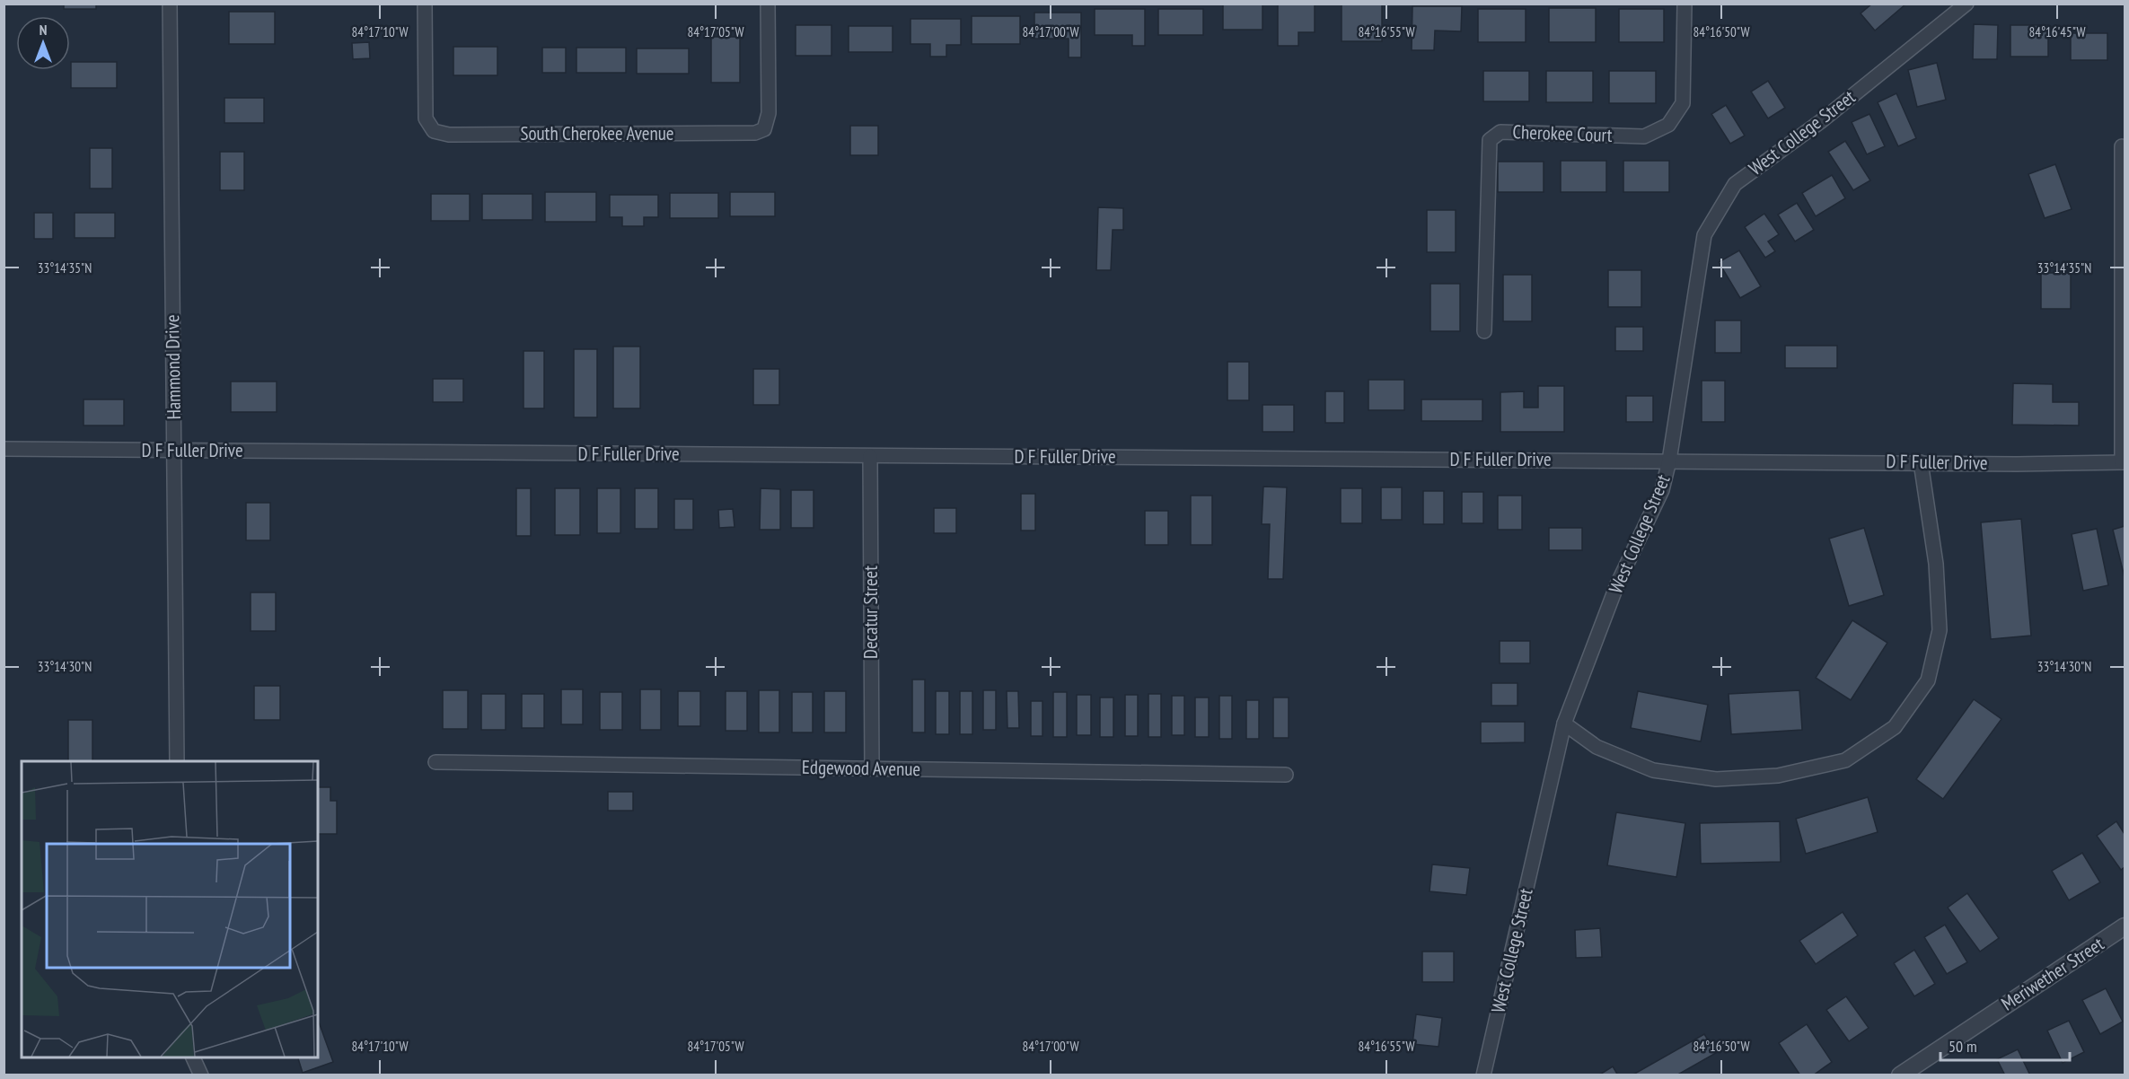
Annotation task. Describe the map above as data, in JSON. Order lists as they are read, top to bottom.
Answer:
{
  "streets": {
    "street": [
      "West College Street",
      "South Cherokee Avenue",
      "Cherokee Court",
      "Hammond Drive",
      "D F Fuller Drive",
      "Decatur Street",
      "Edgewood Avenue",
      "Meriwether Street"
    ]
  },
  "crossings": [
    ["West College Street", "D F Fuller Drive"],
    ["Hammond Drive", "D F Fuller Drive"],
    ["D F Fuller Drive", "Decatur Street"],
    ["Decatur Street", "Edgewood Avenue"]
  ],
  "scale_bar": "50 m",
  "north": "top",
  "coordinates": [
    "84°17'10\"W",
    "84°17'05\"W",
    "84°17'00\"W",
    "84°16'55\"W",
    "84°16'50\"W",
    "84°16'45\"W",
    "33°14'35\"N",
    "33°14'30\"N"
  ]
}
